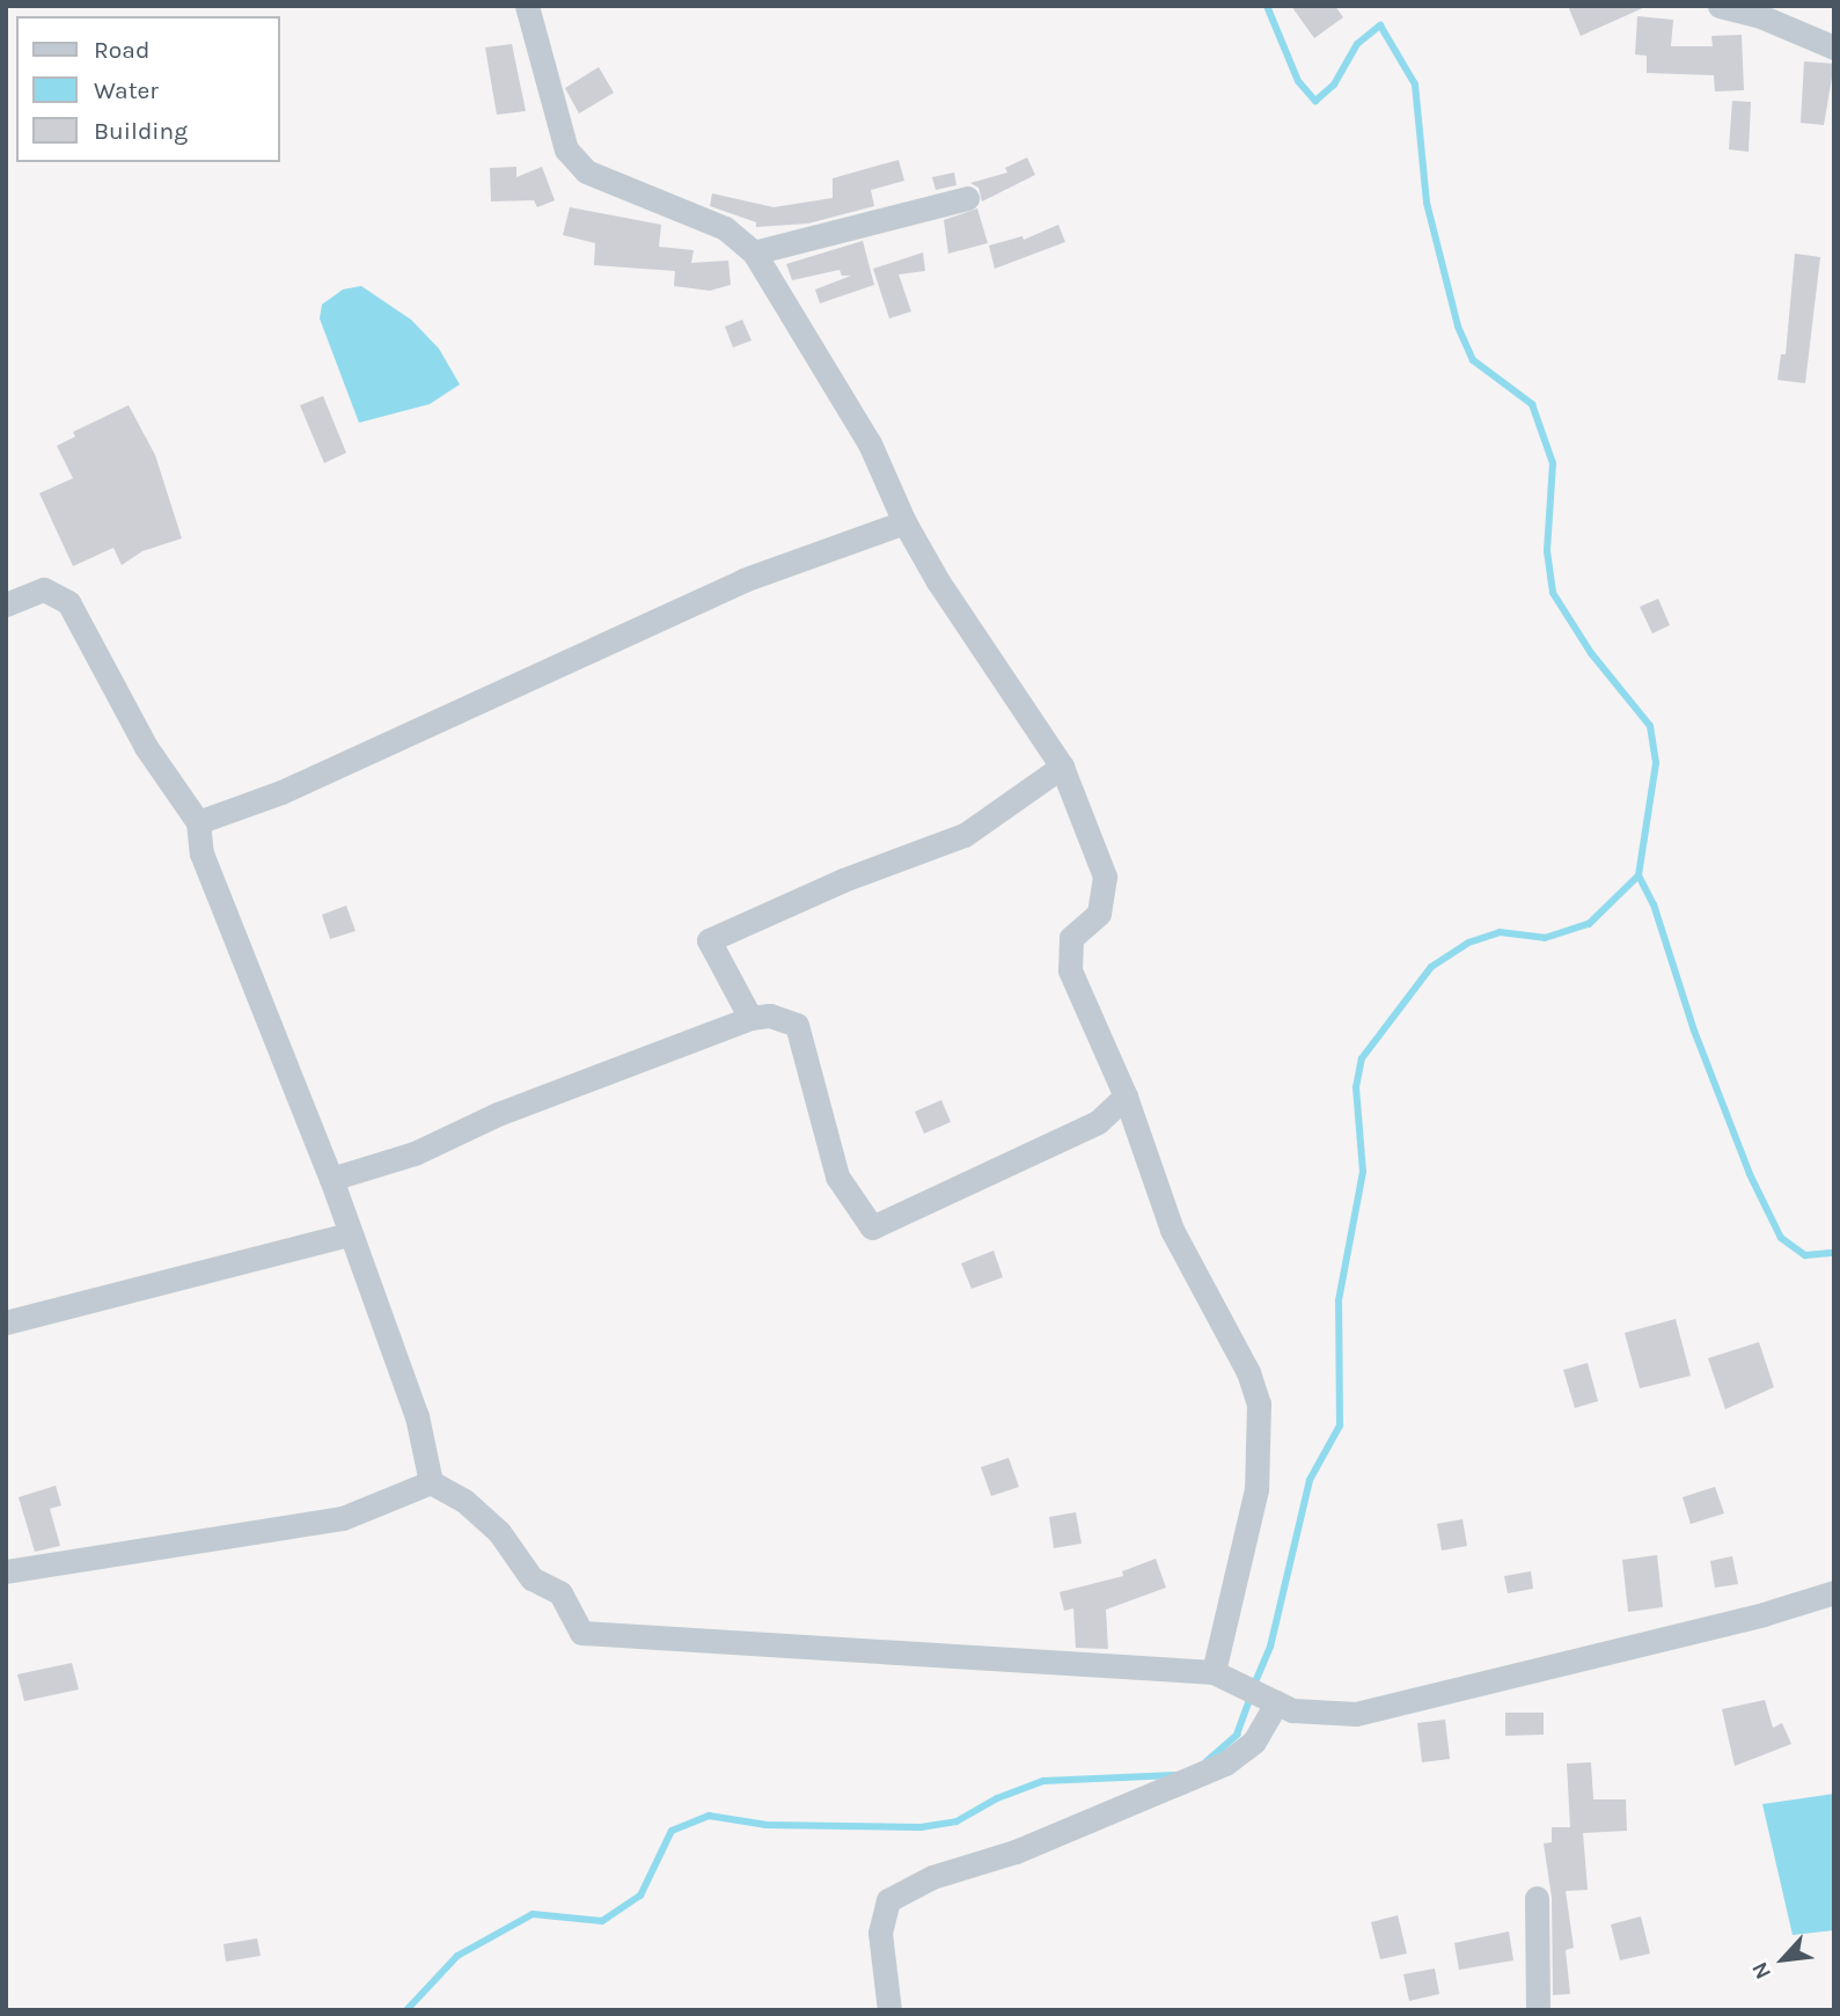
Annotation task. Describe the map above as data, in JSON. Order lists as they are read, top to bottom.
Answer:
{
  "legend": ["Road", "Water", "Building"],
  "north": "bottom left"
}
